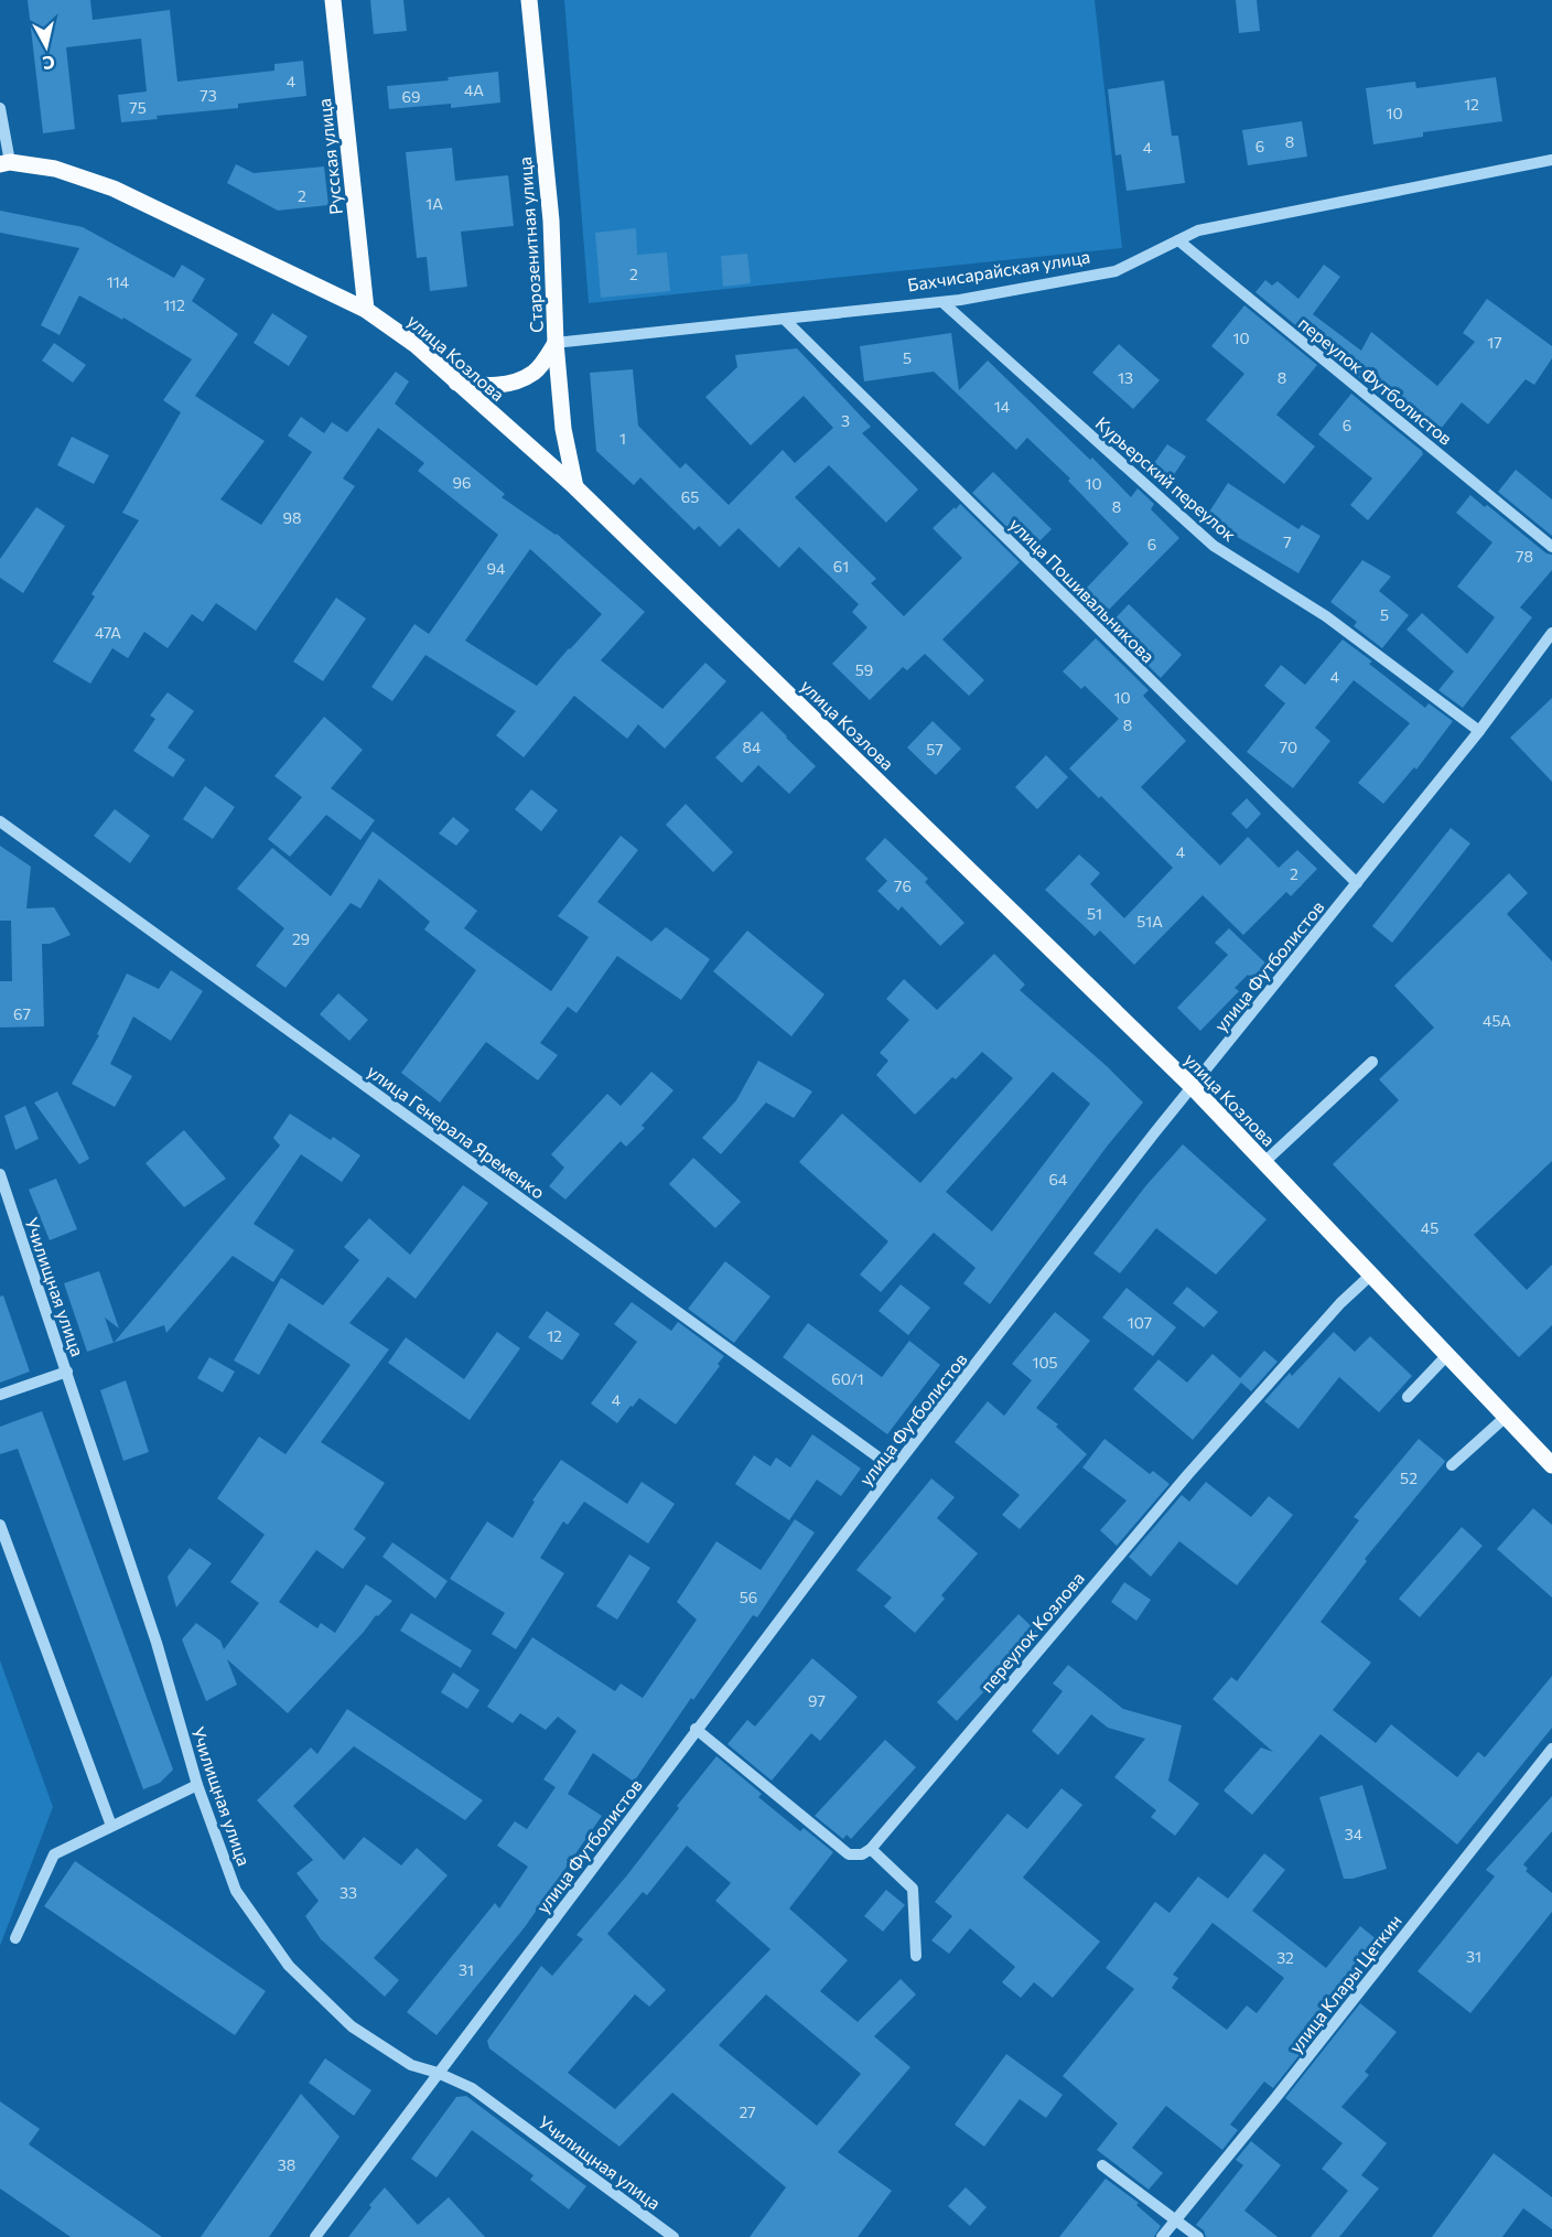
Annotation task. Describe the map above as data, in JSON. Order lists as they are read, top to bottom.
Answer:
{
  "streets": {
    "main road": ["Русская улица", "Старозенитная улица", "улица Козлова"],
    "street": [
      "Бахчисарайская улица",
      "переулок Футболистов",
      "Курьерский переулок",
      "улица Пошивальникова",
      "улица Футболистов",
      "улица Генерала Яременко",
      "Училищная улица",
      "переулок Козлова",
      "улица Клары Цеткин"
    ]
  },
  "crossings": [
    ["Русская улица", "улица Козлова"],
    ["Старозенитная улица", "Бахчисарайская улица"],
    ["Старозенитная улица", "улица Козлова"],
    ["Бахчисарайская улица", "переулок Футболистов"],
    ["Бахчисарайская улица", "Курьерский переулок"],
    ["Бахчисарайская улица", "улица Пошивальникова"],
    ["улица Козлова", "улица Футболистов"],
    ["улица Козлова", "переулок Козлова"],
    ["Курьерский переулок", "улица Футболистов"],
    ["улица Пошивальникова", "улица Футболистов"],
    ["улица Футболистов", "улица Генерала Яременко"],
    ["улица Футболистов", "Училищная улица"]
  ],
  "house_numbers": [
    "4",
    "4А",
    "73",
    "69",
    "12",
    "75",
    "10",
    "8",
    "6",
    "4",
    "2",
    "1А",
    "2",
    "114",
    "112",
    "10",
    "17",
    "5",
    "13",
    "8",
    "14",
    "3",
    "6",
    "1",
    "96",
    "10",
    "65",
    "8",
    "98",
    "7",
    "6",
    "78",
    "61",
    "94",
    "5",
    "47А",
    "59",
    "4",
    "10",
    "8",
    "84",
    "70",
    "57",
    "4",
    "2",
    "76",
    "51",
    "51А",
    "29",
    "67",
    "45А",
    "64",
    "45",
    "107",
    "12",
    "105",
    "60/1",
    "4",
    "52",
    "56",
    "97",
    "34",
    "33",
    "31",
    "32",
    "31",
    "27",
    "38"
  ],
  "north": "bottom"
}
